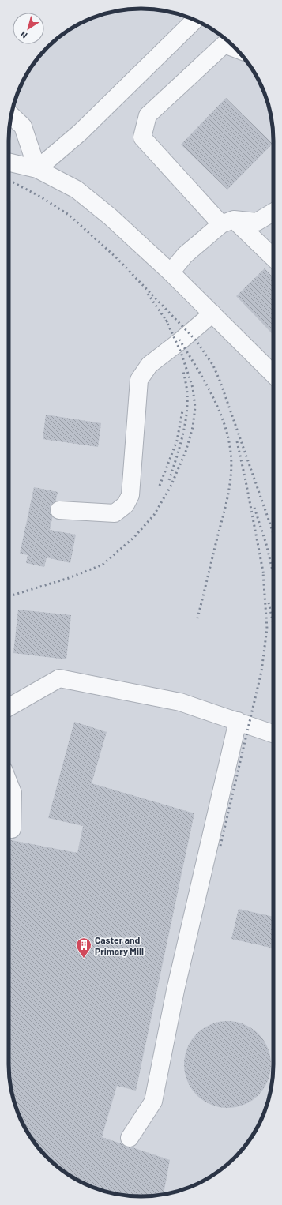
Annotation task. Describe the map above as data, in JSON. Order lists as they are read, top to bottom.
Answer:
{
  "places": {
    "building": ["Caster and Primary Mill"]
  },
  "north": "bottom left"
}
